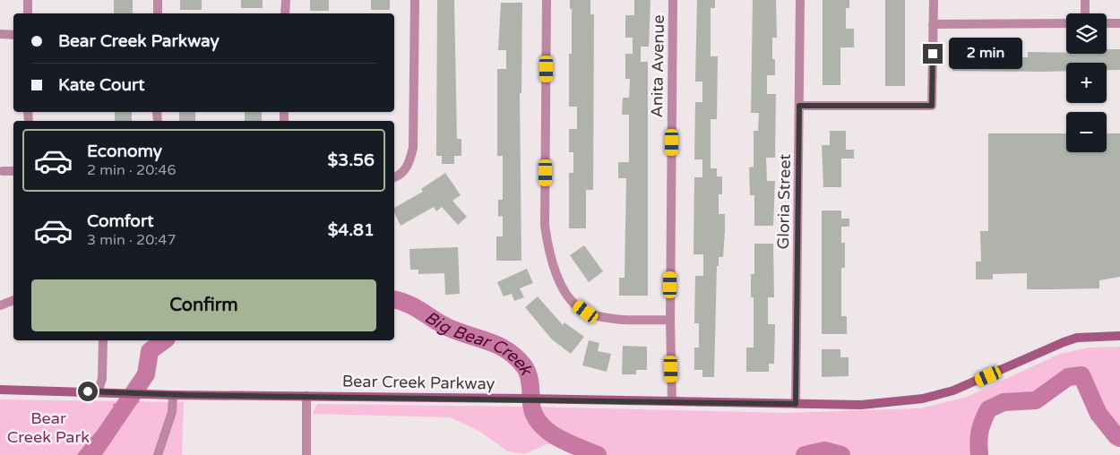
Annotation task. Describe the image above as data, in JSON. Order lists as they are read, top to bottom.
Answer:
{
  "streets": {
    "main road": ["Bear Creek Parkway"],
    "street": ["Anita Avenue", "Gloria Street"]
  },
  "crossings": [
    ["Anita Avenue", "Bear Creek Parkway"],
    ["Gloria Street", "Bear Creek Parkway"]
  ],
  "water": ["Big Bear Creek"],
  "parks": ["Bear Creek Park"],
  "page": {
    "map_buttons": ["+", "−"],
    "banner": ["Bear Creek Parkway", "Kate Court"],
    "bubble": "2 min",
    "list": [
      {
        "name": "Economy",
        "note": "2 min · 20:46",
        "value": "$3.56"
      },
      {
        "name": "Comfort",
        "note": "3 min · 20:47",
        "value": "$4.81"
      }
    ],
    "buttons": "Confirm"
  }
}
